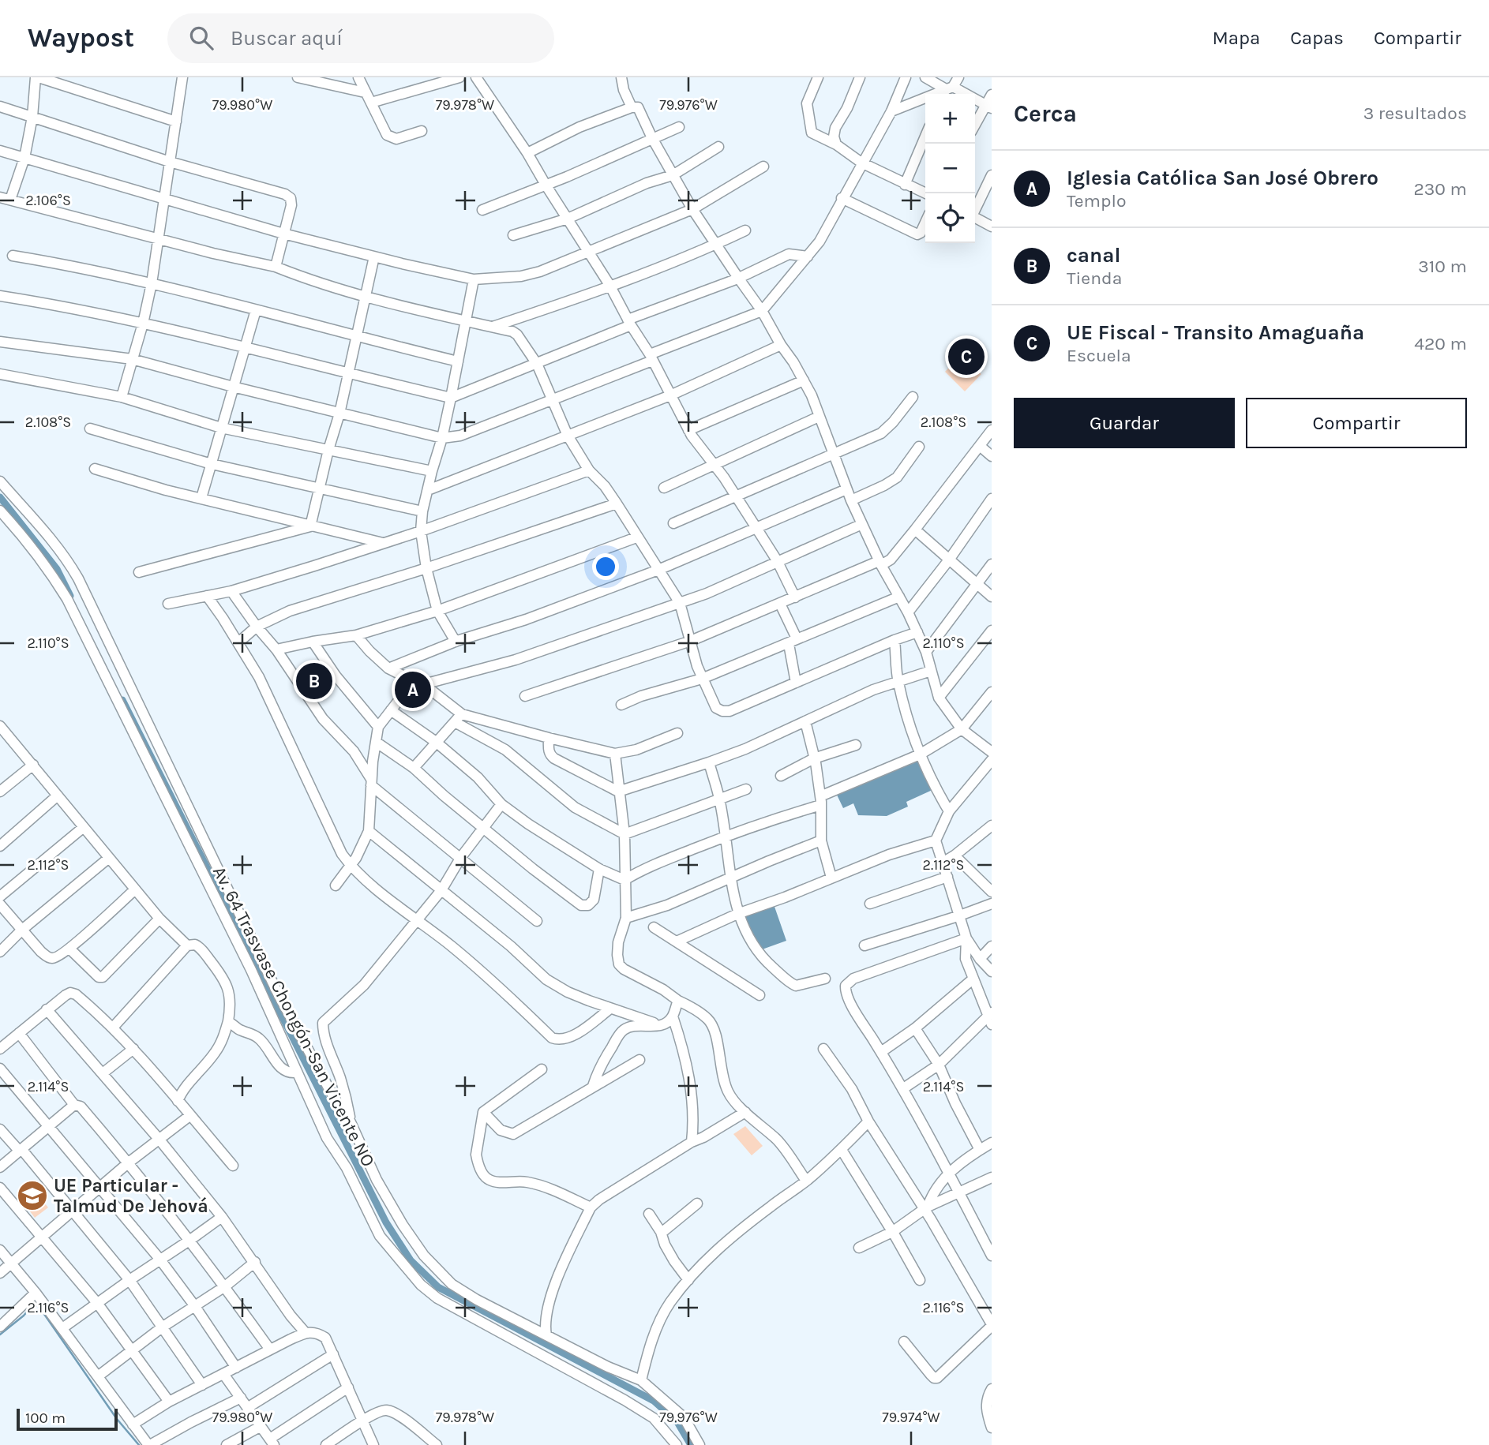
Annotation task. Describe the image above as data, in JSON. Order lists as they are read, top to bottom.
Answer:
{
  "streets": {
    "street": ["Av. 64 Trasvase Chongón-San Vicente NO"]
  },
  "places": {
    "school or university": ["UE Particular - Talmud De Jehová"]
  },
  "scale_bar": "100 m",
  "page": {
    "header": "Waypost",
    "search": "Buscar aquí",
    "nav": ["Mapa", "Capas", "Compartir"],
    "heading": ["Cerca", "3 resultados"],
    "map_buttons": ["+", "−"],
    "list": [
      {
        "mark": "A",
        "name": "Iglesia Católica San José Obrero",
        "note": "Templo",
        "value": "230 m"
      },
      {
        "mark": "B",
        "name": "canal",
        "note": "Tienda",
        "value": "310 m"
      },
      {
        "mark": "C",
        "name": "UE Fiscal - Transito Amaguaña",
        "note": "Escuela",
        "value": "420 m"
      }
    ],
    "pins": ["C", "B", "A"],
    "buttons": ["Guardar", "Compartir"],
    "scale": "100 m"
  },
  "coordinates": [
    "79.980°W",
    "79.978°W",
    "79.976°W",
    "2.106°S",
    "2.108°S",
    "2.110°S",
    "2.112°S",
    "2.114°S",
    "2.116°S",
    "79.974°W"
  ]
}
